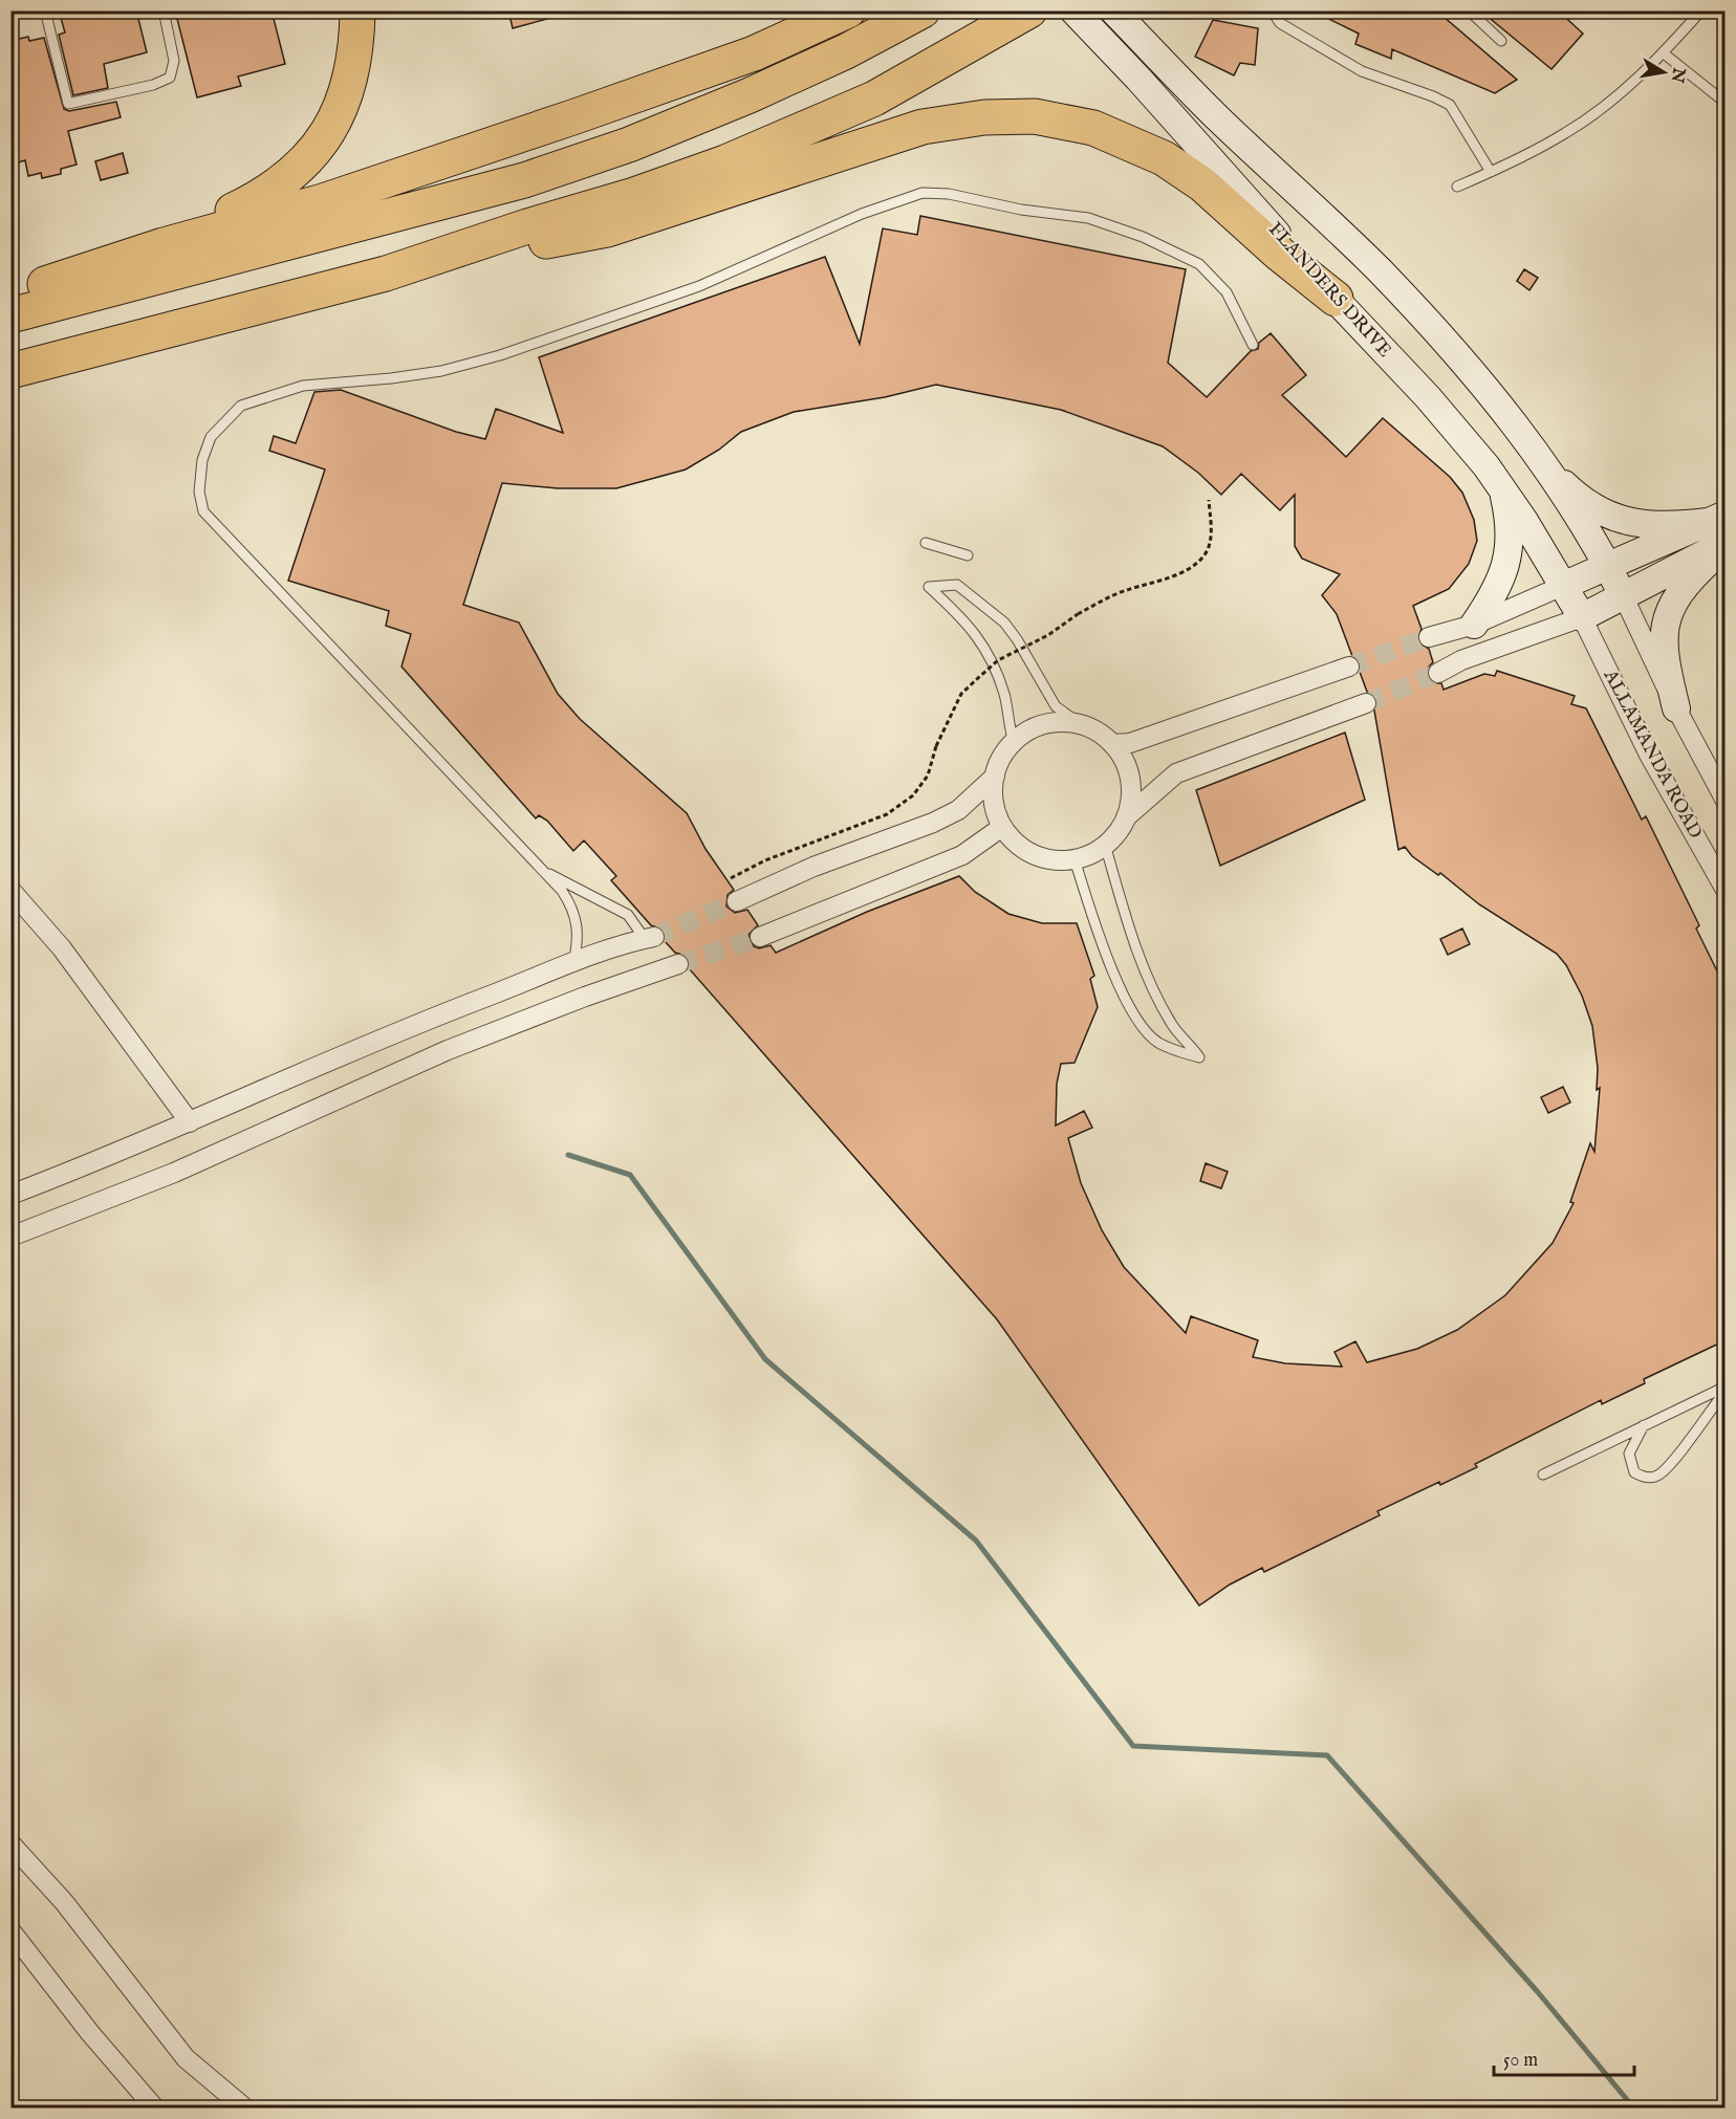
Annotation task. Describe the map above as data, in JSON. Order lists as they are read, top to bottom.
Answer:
{
  "streets": {
    "street": ["FLANDERS DRIVE", "ALLAMANDA ROAD"]
  },
  "crossings": [
    ["FLANDERS DRIVE", "ALLAMANDA ROAD"]
  ],
  "scale_bar": "50 m",
  "north": "right"
}
